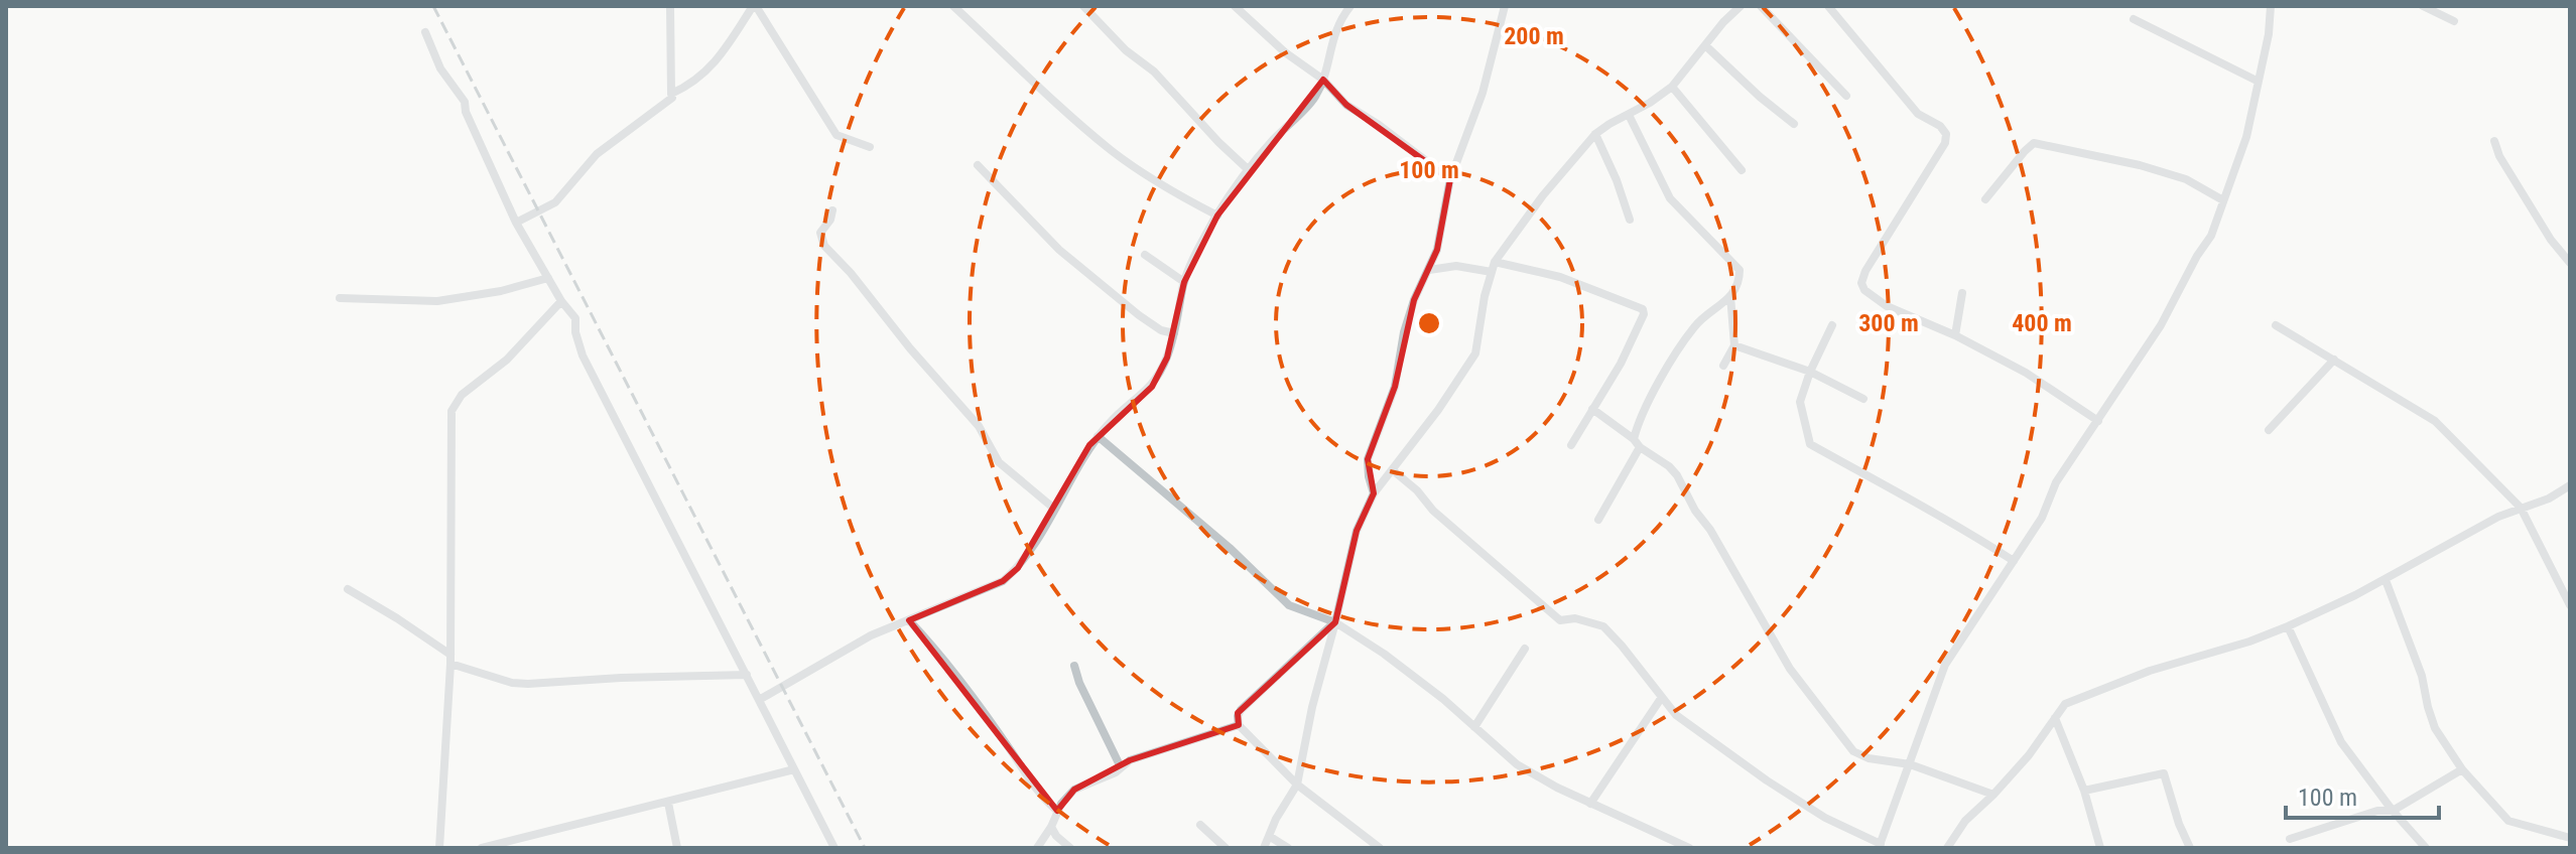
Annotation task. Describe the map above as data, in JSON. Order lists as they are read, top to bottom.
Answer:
{
  "scale_bar": "100 m",
  "rings": [
    "200 m",
    "100 m",
    "300 m",
    "400 m"
  ]
}
